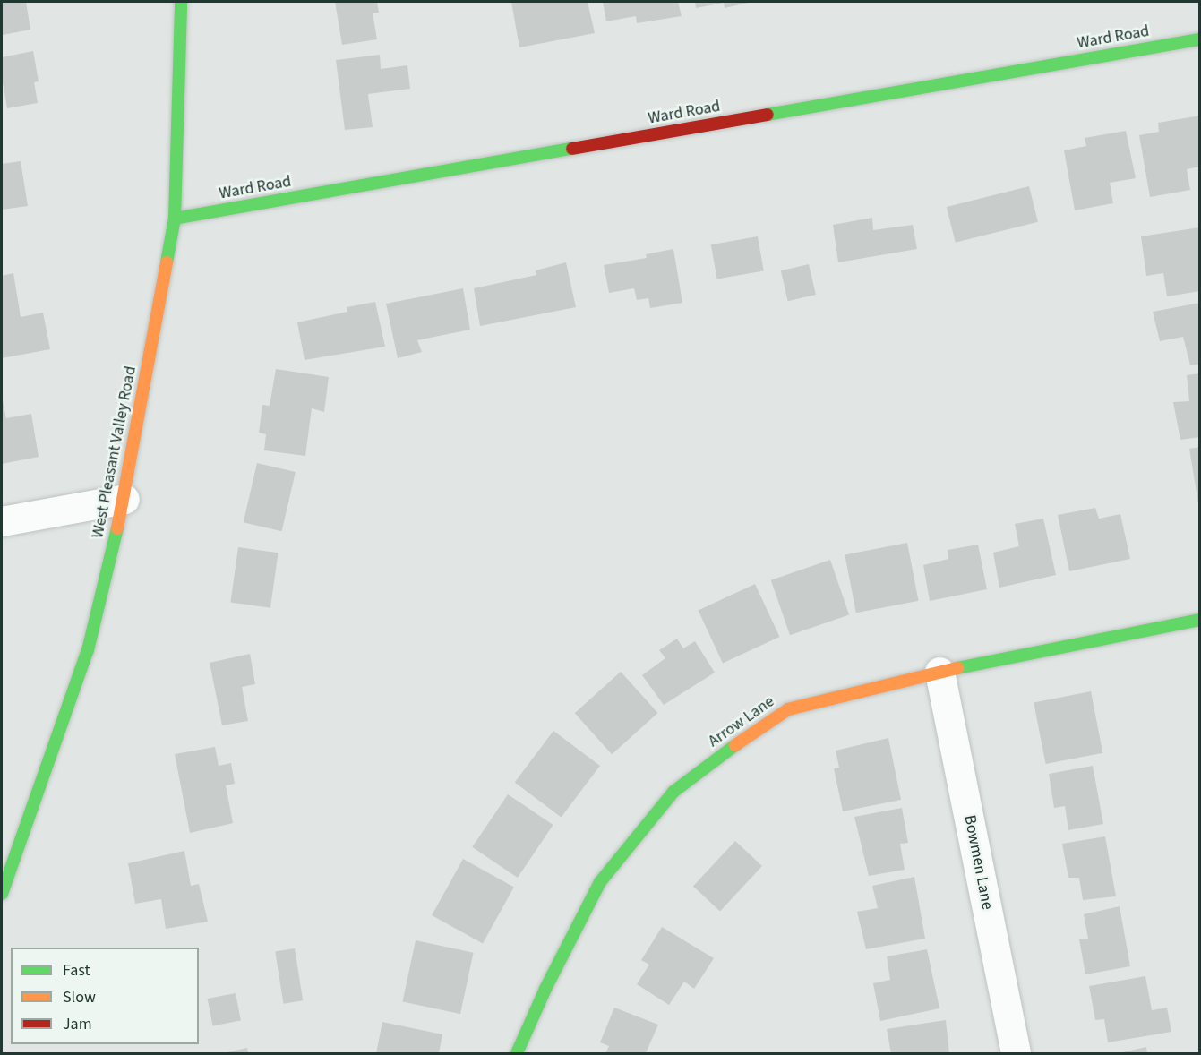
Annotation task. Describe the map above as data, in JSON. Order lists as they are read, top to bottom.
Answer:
{
  "streets": {
    "street": [
      "Ward Road",
      "West Pleasant Valley Road",
      "Arrow Lane",
      "Bowmen Lane"
    ]
  },
  "crossings": [
    ["Ward Road", "West Pleasant Valley Road"],
    ["Arrow Lane", "Bowmen Lane"]
  ],
  "legend": ["Fast", "Slow", "Jam"]
}
